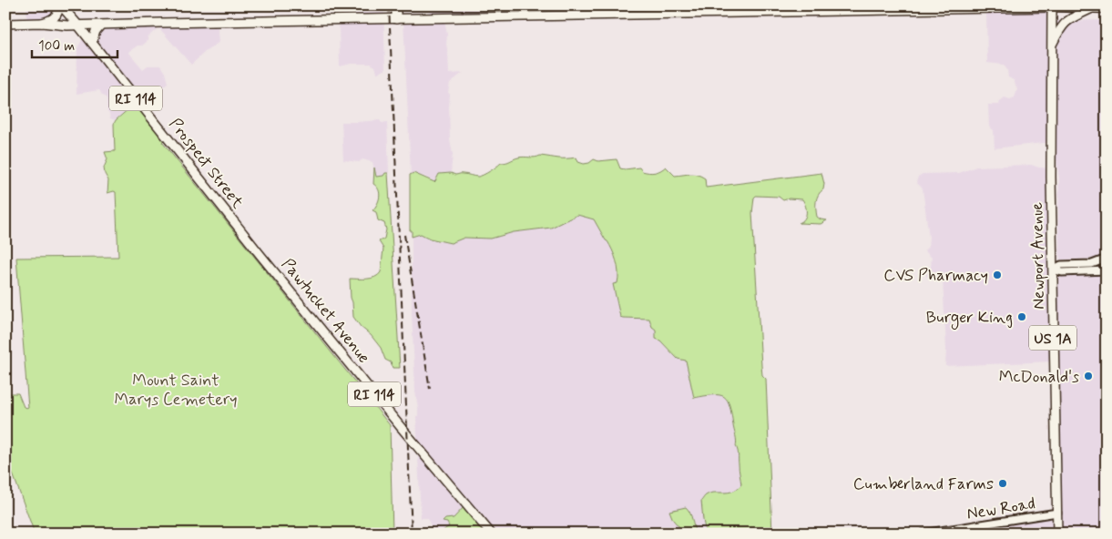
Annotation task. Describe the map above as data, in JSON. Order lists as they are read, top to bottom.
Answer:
{
  "streets": {
    "main road": [
      "RI 114",
      "Prospect Street",
      "Newport Avenue",
      "Pawtucket Avenue",
      "US 1A"
    ],
    "street": ["New Road"]
  },
  "crossings": [
    ["Prospect Street", "Pawtucket Avenue"],
    ["Newport Avenue", "New Road"]
  ],
  "parks": ["Mount Saint Marys Cemetery"],
  "places": [
    "CVS Pharmacy",
    "Burger King",
    "McDonald's",
    "Cumberland Farms"
  ],
  "scale_bar": "100 m"
}
